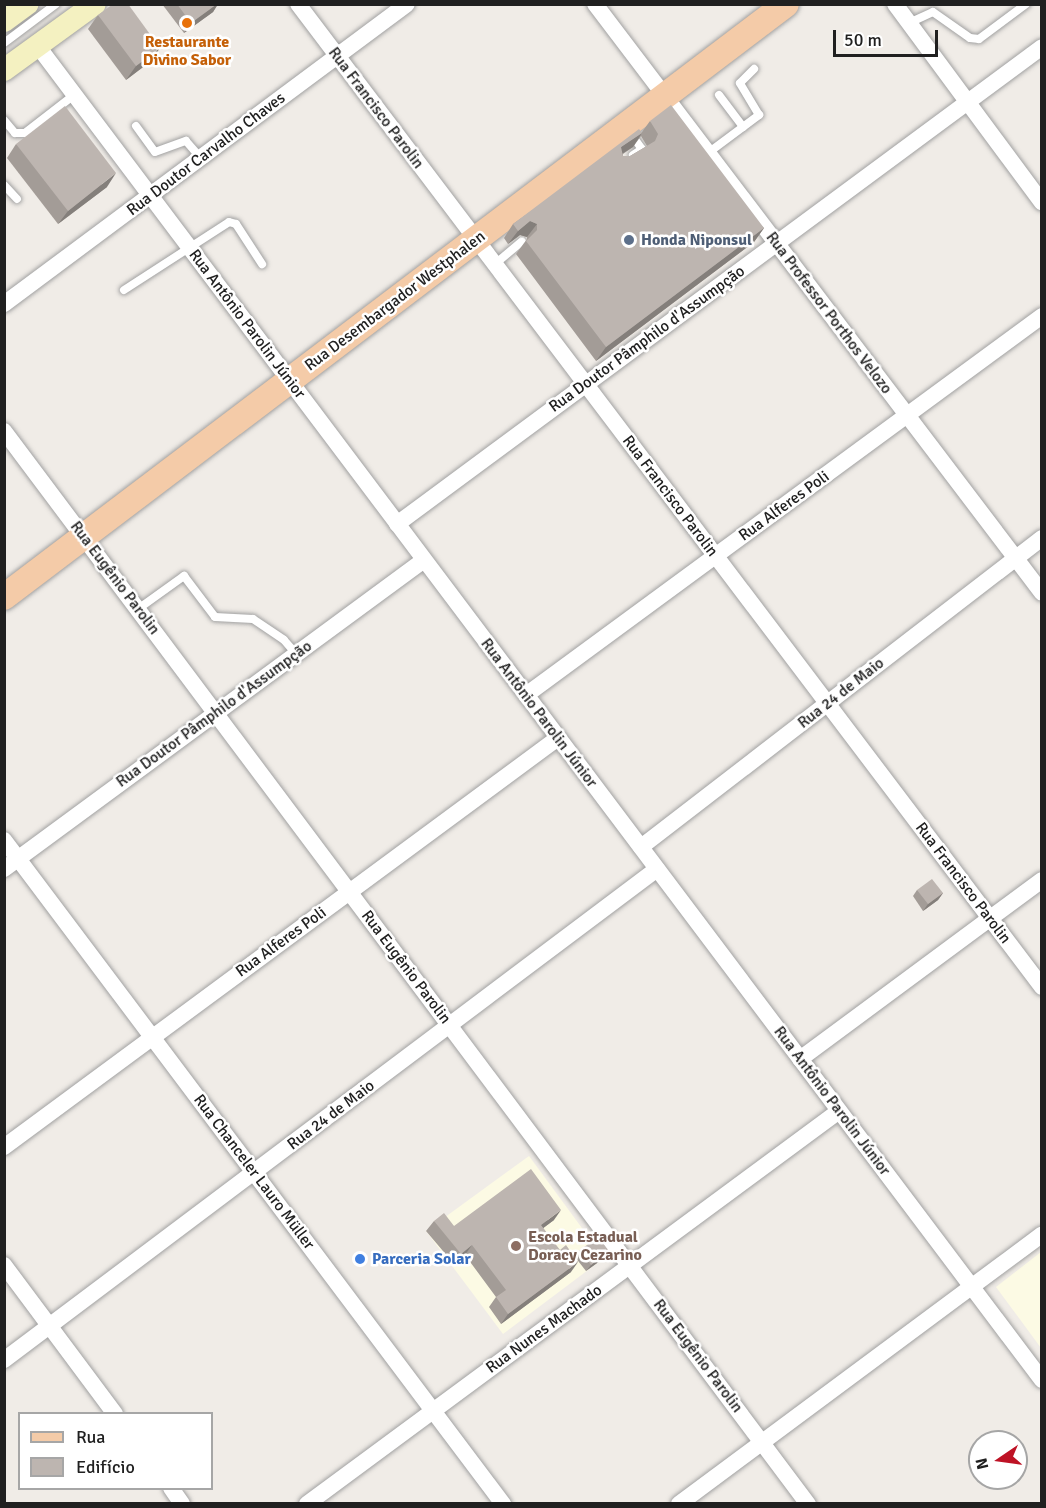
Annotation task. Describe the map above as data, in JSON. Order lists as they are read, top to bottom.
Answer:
{
  "streets": {
    "main road": ["Rua Desembargador Westphalen"],
    "street": [
      "Rua Francisco Parolin",
      "Rua Doutor Carvalho Chaves",
      "Rua Professor Porthos Velozo",
      "Rua Antônio Parolin Júnior",
      "Rua Doutor Pâmphilo d'Assumpção",
      "Rua Alferes Poli",
      "Rua Eugênio Parolin",
      "Rua 24 de Maio",
      "Rua Chanceler Lauro Müller",
      "Rua Nunes Machado"
    ]
  },
  "crossings": [
    ["Rua Francisco Parolin", "Rua Doutor Carvalho Chaves"],
    ["Rua Francisco Parolin", "Rua Desembargador Westphalen"],
    ["Rua Francisco Parolin", "Rua Doutor Pâmphilo d'Assumpção"],
    ["Rua Francisco Parolin", "Rua Alferes Poli"],
    ["Rua Francisco Parolin", "Rua 24 de Maio"],
    ["Rua Doutor Carvalho Chaves", "Rua Antônio Parolin Júnior"],
    ["Rua Desembargador Westphalen", "Rua Professor Porthos Velozo"],
    ["Rua Desembargador Westphalen", "Rua Antônio Parolin Júnior"],
    ["Rua Desembargador Westphalen", "Rua Eugênio Parolin"],
    ["Rua Professor Porthos Velozo", "Rua Doutor Pâmphilo d'Assumpção"],
    ["Rua Professor Porthos Velozo", "Rua Alferes Poli"],
    ["Rua Professor Porthos Velozo", "Rua 24 de Maio"],
    ["Rua Antônio Parolin Júnior", "Rua Doutor Pâmphilo d'Assumpção"],
    ["Rua Antônio Parolin Júnior", "Rua Alferes Poli"],
    ["Rua Antônio Parolin Júnior", "Rua 24 de Maio"],
    ["Rua Antônio Parolin Júnior", "Rua Nunes Machado"],
    ["Rua Doutor Pâmphilo d'Assumpção", "Rua Eugênio Parolin"],
    ["Rua Doutor Pâmphilo d'Assumpção", "Rua Chanceler Lauro Müller"],
    ["Rua Alferes Poli", "Rua Eugênio Parolin"],
    ["Rua Alferes Poli", "Rua Chanceler Lauro Müller"],
    ["Rua Eugênio Parolin", "Rua 24 de Maio"],
    ["Rua Eugênio Parolin", "Rua Nunes Machado"],
    ["Rua 24 de Maio", "Rua Chanceler Lauro Müller"],
    ["Rua Chanceler Lauro Müller", "Rua Nunes Machado"]
  ],
  "places": [
    "Restaurante Divino Sabor",
    "Honda Niponsul",
    "Escola Estadual Doracy Cezarino",
    "Parceria Solar"
  ],
  "legend": ["Rua", "Edifício"],
  "scale_bar": "50 m",
  "north": "left"
}
